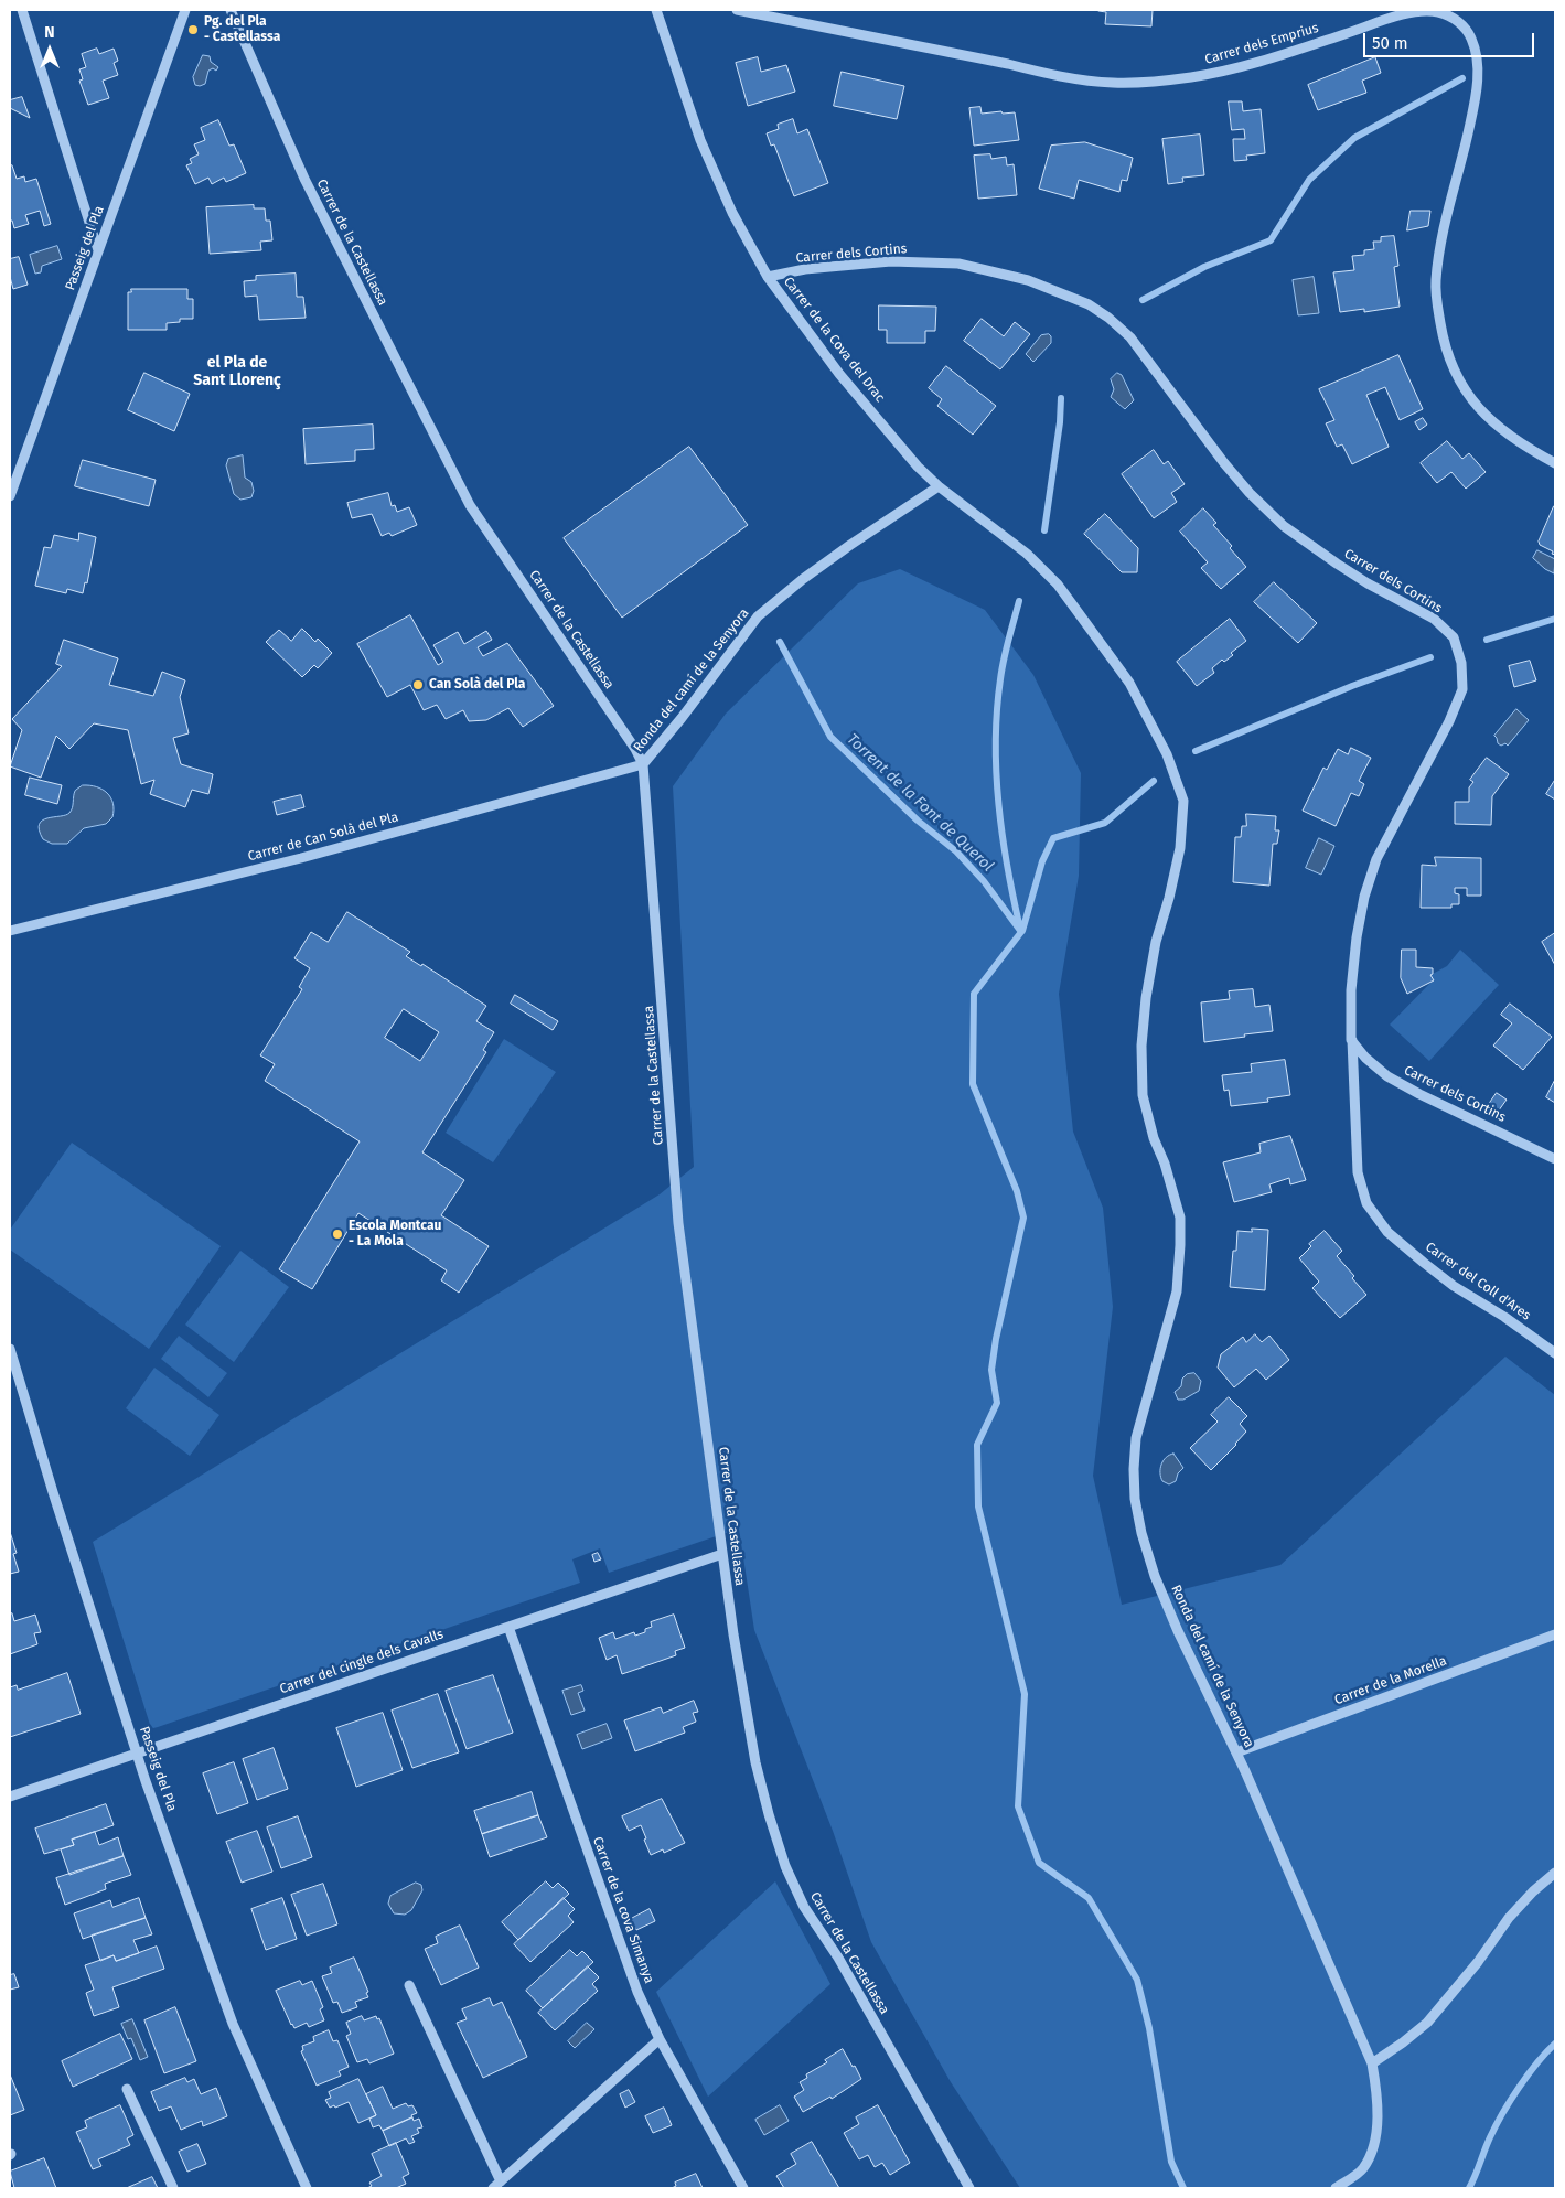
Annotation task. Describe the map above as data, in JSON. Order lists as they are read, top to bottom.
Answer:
{
  "streets": {
    "street": [
      "Carrer dels Emprius",
      "Carrer de la Castellassa",
      "Passeig del Pla",
      "Carrer dels Cortins",
      "Carrer de la Cova del Drac",
      "Ronda del camí de la Senyora",
      "Carrer de Can Solà del Pla",
      "Carrer del Coll d'Ares",
      "Carrer del cingle dels Cavalls",
      "Carrer de la Morella",
      "Carrer de la cova Simanya"
    ]
  },
  "crossings": [
    ["Carrer de la Castellassa", "Ronda del camí de la Senyora"],
    ["Carrer de la Castellassa", "Carrer de Can Solà del Pla"],
    ["Carrer de la Castellassa", "Carrer del cingle dels Cavalls"],
    ["Passeig del Pla", "Carrer del cingle dels Cavalls"],
    ["Carrer dels Cortins", "Carrer de la Cova del Drac"],
    ["Carrer dels Cortins", "Carrer del Coll d'Ares"],
    ["Carrer de la Cova del Drac", "Ronda del camí de la Senyora"],
    ["Ronda del camí de la Senyora", "Carrer de Can Solà del Pla"],
    ["Ronda del camí de la Senyora", "Carrer de la Morella"],
    ["Carrer del cingle dels Cavalls", "Carrer de la cova Simanya"]
  ],
  "districts": ["el Pla de Sant Llorenç"],
  "water": ["Torrent de la Font de Querol"],
  "places": ["Pg. del Pla - Castellassa", "Can Solà del Pla", "Escola Montcau - La Mola"],
  "scale_bar": "50 m",
  "north": "top"
}
